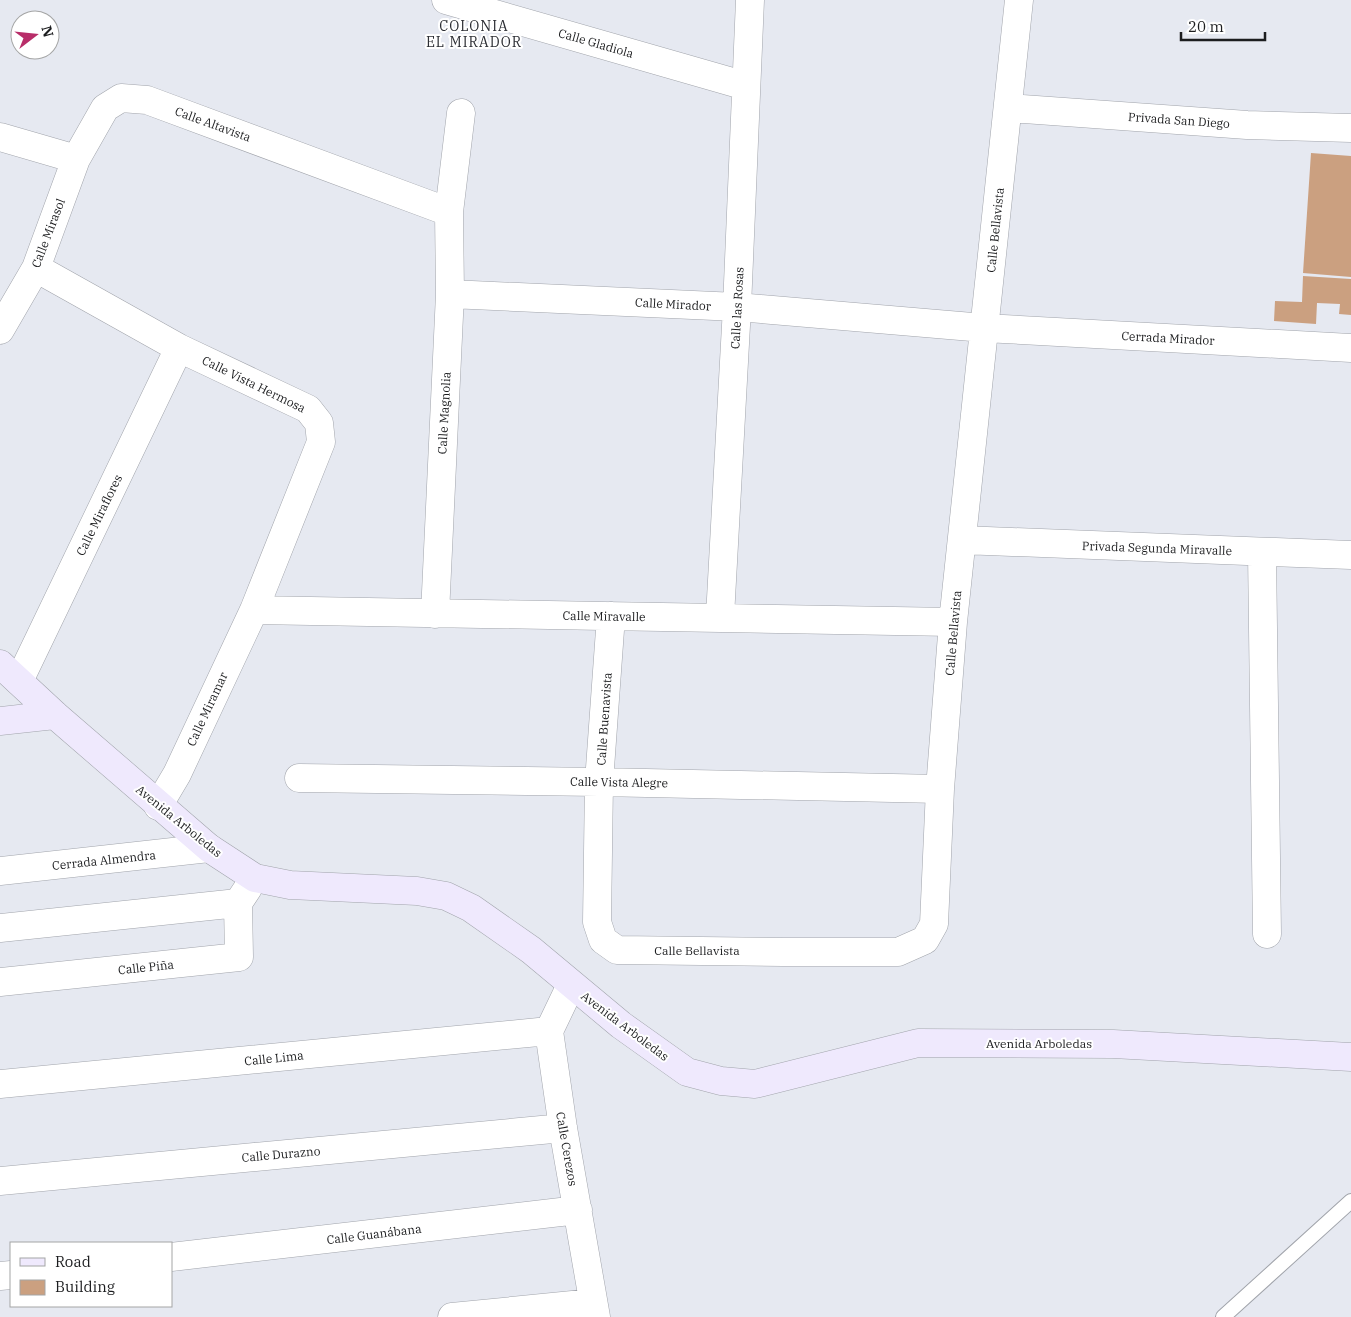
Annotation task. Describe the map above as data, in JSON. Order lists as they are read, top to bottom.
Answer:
{
  "streets": {
    "street": [
      "Calle Gladiola",
      "Privada San Diego",
      "Calle Altavista",
      "Calle Bellavista",
      "Calle Mirasol",
      "Calle Mirador",
      "Calle las Rosas",
      "Cerrada Mirador",
      "Calle Vista Hermosa",
      "Calle Magnolia",
      "Calle Miraflores",
      "Privada Segunda Miravalle",
      "Calle Miravalle",
      "Calle Miramar",
      "Calle Buenavista",
      "Calle Vista Alegre",
      "Avenida Arboledas",
      "Cerrada Almendra",
      "Calle Piña",
      "Calle Lima",
      "Calle Cerezos",
      "Calle Durazno",
      "Calle Guanábana"
    ]
  },
  "crossings": [
    ["Calle Gladiola", "Calle las Rosas"],
    ["Privada San Diego", "Calle Bellavista"],
    ["Calle Altavista", "Calle Mirasol"],
    ["Calle Altavista", "Calle Magnolia"],
    ["Calle Bellavista", "Calle Mirador"],
    ["Calle Bellavista", "Cerrada Mirador"],
    ["Calle Bellavista", "Privada Segunda Miravalle"],
    ["Calle Bellavista", "Calle Miravalle"],
    ["Calle Bellavista", "Calle Buenavista"],
    ["Calle Bellavista", "Calle Vista Alegre"],
    ["Calle Mirasol", "Calle Vista Hermosa"],
    ["Calle Mirador", "Calle las Rosas"],
    ["Calle Mirador", "Cerrada Mirador"],
    ["Calle Mirador", "Calle Magnolia"],
    ["Calle las Rosas", "Calle Miravalle"],
    ["Calle Vista Hermosa", "Calle Miraflores"],
    ["Calle Vista Hermosa", "Calle Miravalle"],
    ["Calle Vista Hermosa", "Calle Miramar"],
    ["Calle Magnolia", "Calle Miravalle"],
    ["Calle Miraflores", "Avenida Arboledas"],
    ["Calle Miravalle", "Calle Miramar"],
    ["Calle Miravalle", "Calle Buenavista"],
    ["Calle Miramar", "Avenida Arboledas"],
    ["Calle Buenavista", "Calle Vista Alegre"],
    ["Avenida Arboledas", "Cerrada Almendra"],
    ["Calle Lima", "Calle Cerezos"],
    ["Calle Cerezos", "Calle Durazno"],
    ["Calle Cerezos", "Calle Guanábana"]
  ],
  "districts": ["COLONIA EL MIRADOR"],
  "legend": ["Road", "Building"],
  "scale_bar": "20 m",
  "north": "right"
}
